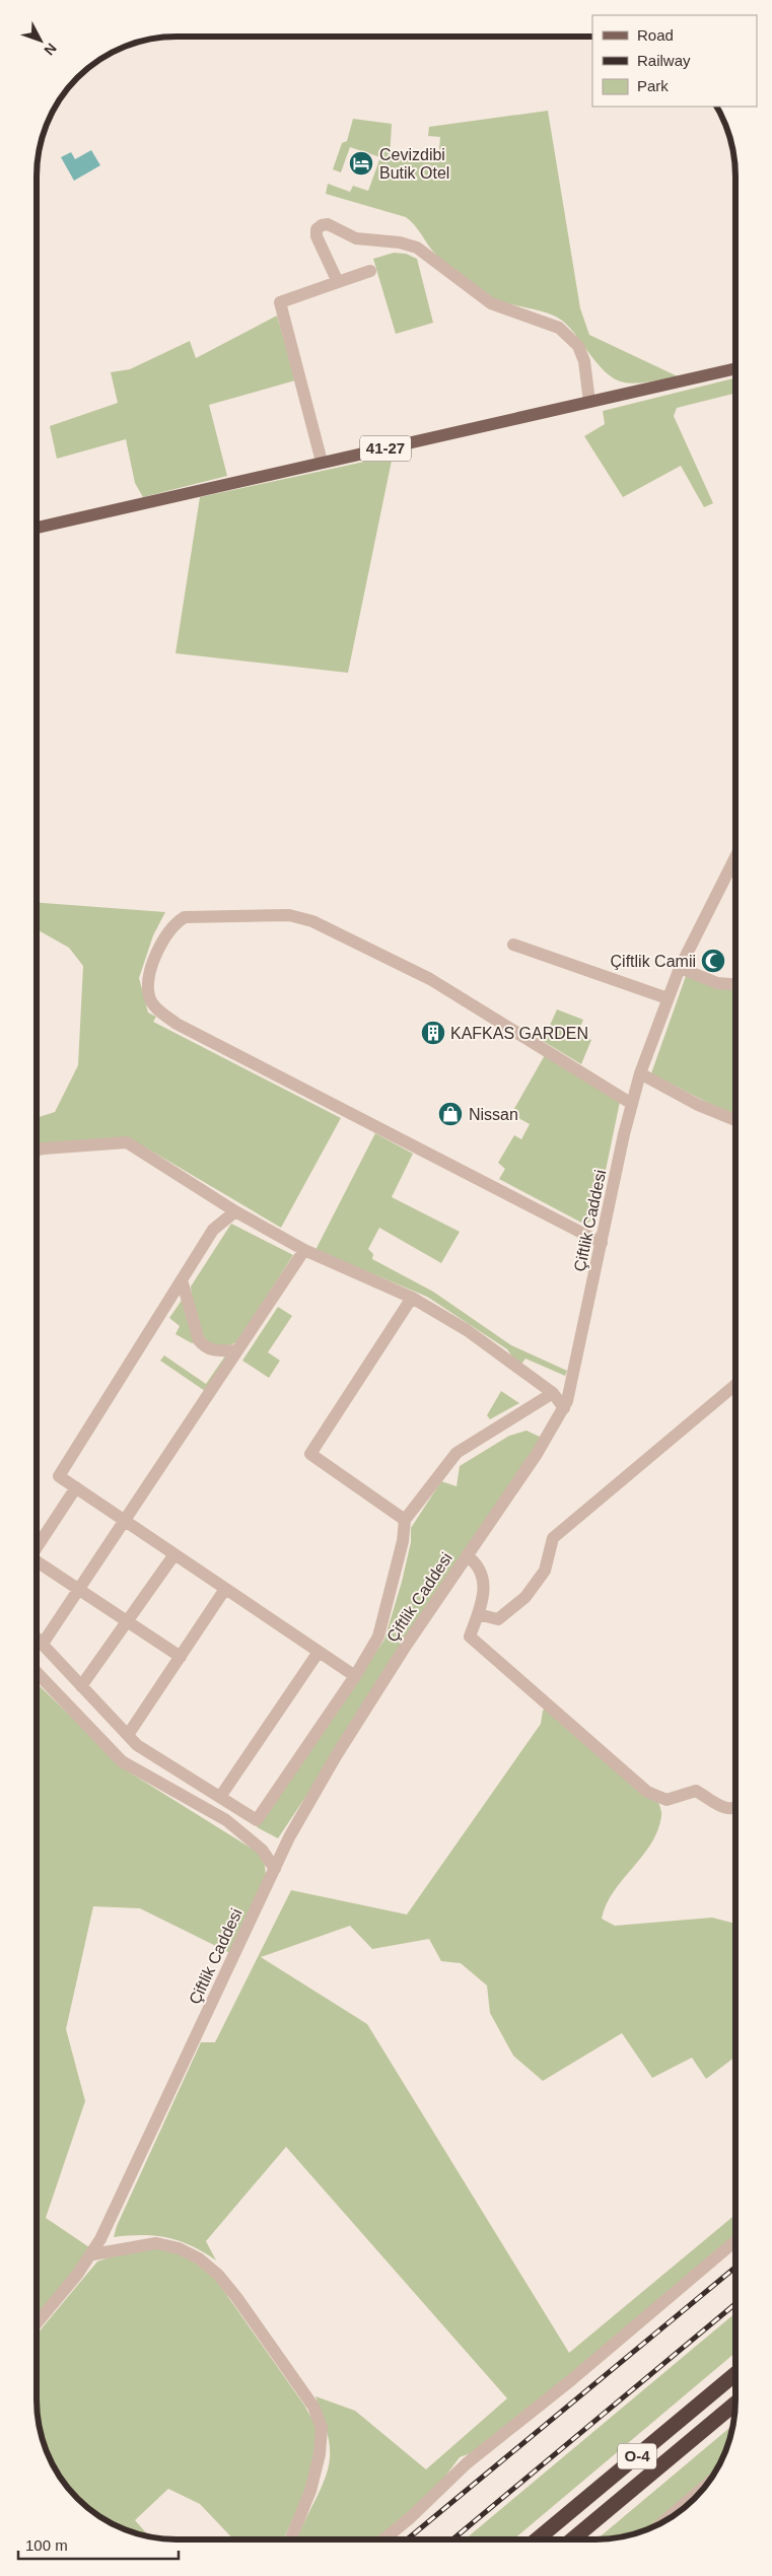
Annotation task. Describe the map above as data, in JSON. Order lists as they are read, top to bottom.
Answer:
{
  "streets": {
    "highway": ["O-4"],
    "main road": ["41-27"],
    "street": ["Çiftlik Caddesi"]
  },
  "places": {
    "hotel": ["Cevizdibi Butik Otel"],
    "mosque": ["Çiftlik Camii"],
    "building": ["KAFKAS GARDEN"],
    "shop": ["Nissan"]
  },
  "legend": ["Road", "Railway", "Park"],
  "scale_bar": "100 m",
  "north": "bottom right"
}
